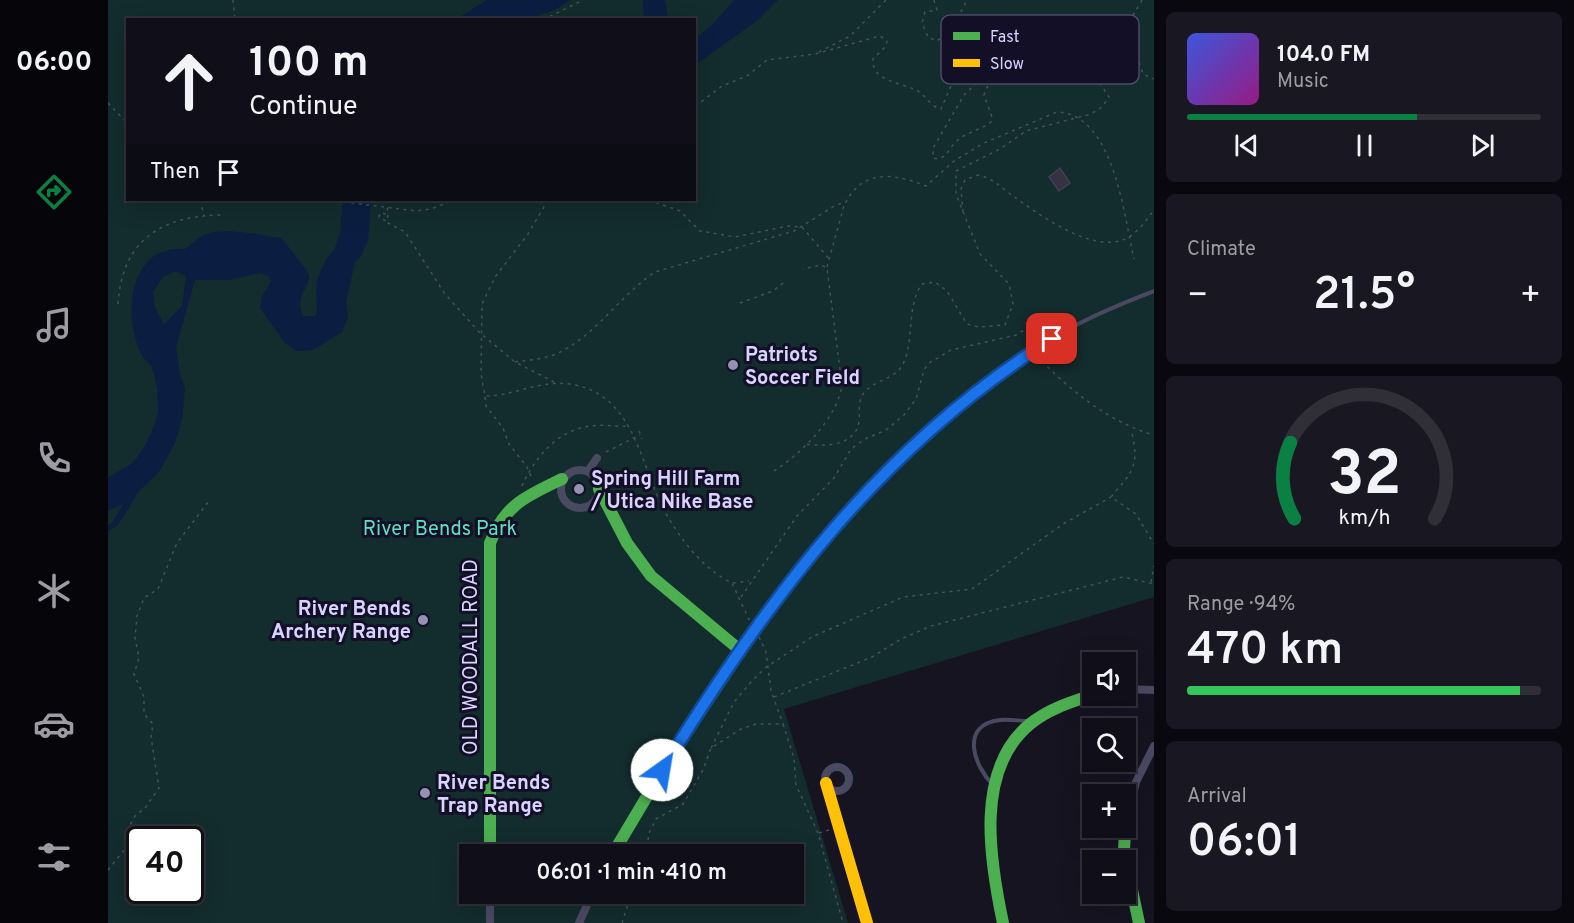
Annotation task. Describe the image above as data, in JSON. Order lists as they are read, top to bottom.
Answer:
{
  "streets": {
    "street": ["OLD WOODALL ROAD"]
  },
  "parks": ["River Bends Park"],
  "places": [
    "Patriots Soccer Field",
    "Spring Hill Farm / Utica Nike Base",
    "River Bends Archery Range",
    "River Bends Trap Range"
  ],
  "legend": ["Fast", "Slow"],
  "page": {
    "tabs": "06:00",
    "turn": ["100 m", "Continue"],
    "song": ["104.0 FM", "Music"],
    "then": "Then",
    "tile": [
      "Climate",
      ["Range · 94%", "470 km"],
      ["Arrival", "06:01"]
    ],
    "heat": ["−", "21.5°", "+"],
    "map_buttons": ["+", "−"],
    "limit": "40",
    "trip": "06:01 · 1 min · 410 m",
    "gauge": ["32", "km/h"]
  }
}
